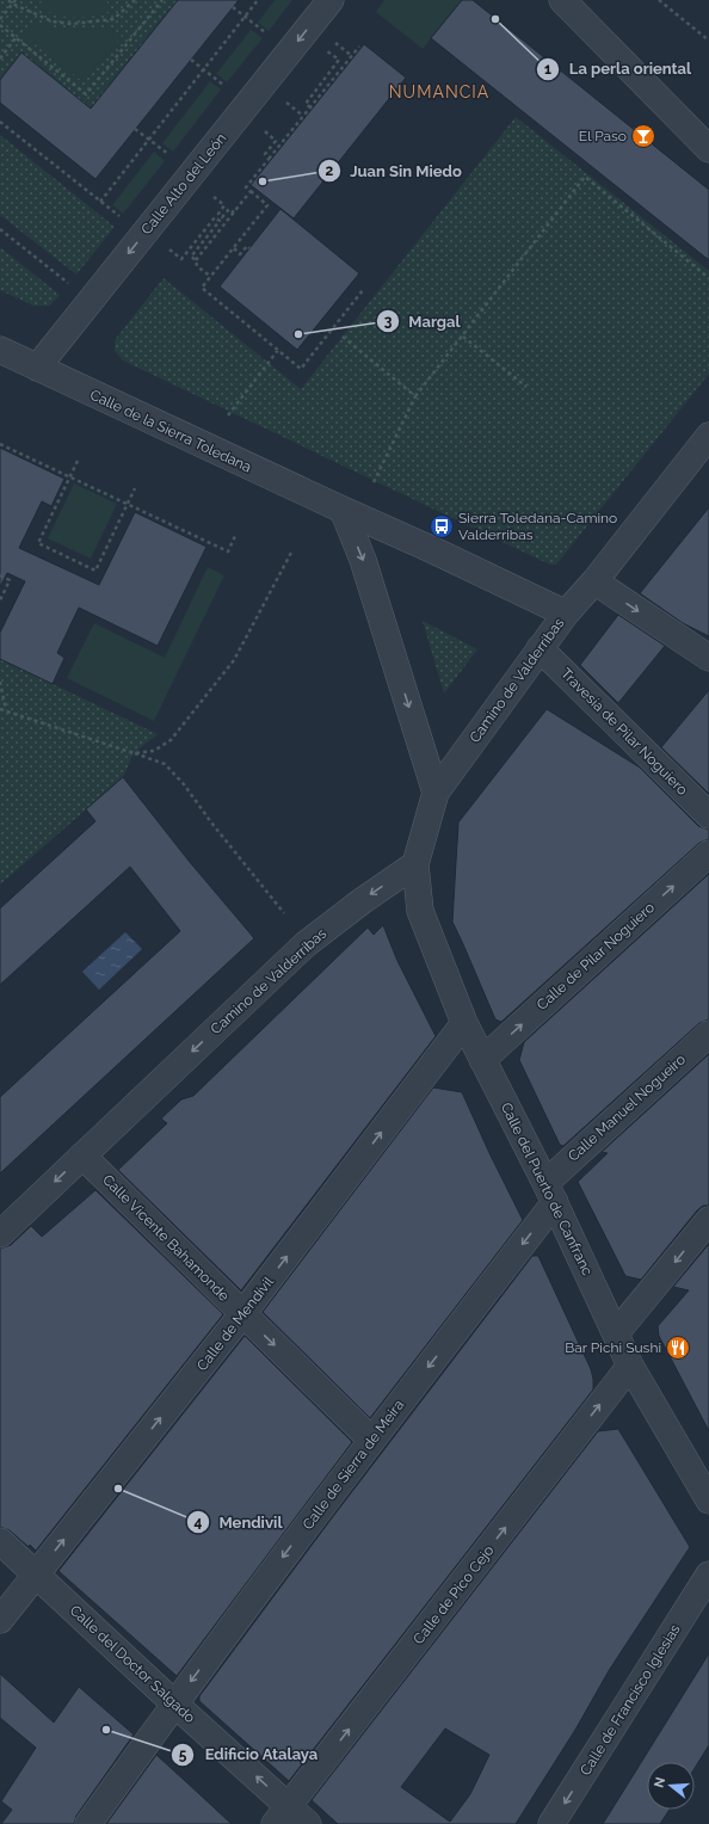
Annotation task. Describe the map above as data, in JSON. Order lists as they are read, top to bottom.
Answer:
{
  "streets": {
    "street": [
      "Calle Alto del León",
      "Calle de la Sierra Toledana",
      "Camino de Valderribas",
      "Travesía de Pilar Noguiero",
      "Calle de Pilar Noguiero",
      "Calle Manuel Nogueiro",
      "Calle del Puerto de Canfranc",
      "Calle Vicente Bahamonde",
      "Calle de Mendívil",
      "Calle de Sierra de Meira",
      "Calle de Pico Cejo",
      "Calle del Doctor Salgado",
      "Calle de Francisco Iglesias"
    ]
  },
  "crossings": [
    ["Calle Alto del León", "Calle de la Sierra Toledana"],
    ["Calle de la Sierra Toledana", "Camino de Valderribas"],
    ["Camino de Valderribas", "Travesía de Pilar Noguiero"],
    ["Camino de Valderribas", "Calle del Puerto de Canfranc"],
    ["Camino de Valderribas", "Calle Vicente Bahamonde"],
    ["Calle de Pilar Noguiero", "Calle del Puerto de Canfranc"],
    ["Calle Manuel Nogueiro", "Calle del Puerto de Canfranc"],
    ["Calle Manuel Nogueiro", "Calle de Sierra de Meira"],
    ["Calle del Puerto de Canfranc", "Calle de Mendívil"],
    ["Calle del Puerto de Canfranc", "Calle de Sierra de Meira"],
    ["Calle del Puerto de Canfranc", "Calle de Pico Cejo"],
    ["Calle Vicente Bahamonde", "Calle de Mendívil"],
    ["Calle Vicente Bahamonde", "Calle de Sierra de Meira"],
    ["Calle de Mendívil", "Calle del Doctor Salgado"],
    ["Calle de Sierra de Meira", "Calle del Doctor Salgado"],
    ["Calle de Pico Cejo", "Calle del Doctor Salgado"]
  ],
  "one_way": [
    "Calle Alto del León",
    "Camino de Valderribas",
    "Calle de Pilar Noguiero",
    "Calle Vicente Bahamonde",
    "Calle de Mendívil",
    "Calle de Sierra de Meira",
    "Calle de Pico Cejo",
    "Calle del Doctor Salgado",
    "Calle de Francisco Iglesias"
  ],
  "districts": ["NUMANCIA"],
  "places": {
    "other": [
      "La perla oriental",
      "Juan Sin Miedo",
      "Margal",
      "Mendivil",
      "Edificio Atalaya"
    ],
    "bar": ["El Paso"],
    "bus stop": ["Sierra Toledana-Camino Valderribas"],
    "restaurant": ["Bar Pichi Sushi"]
  },
  "north": "left"
}
